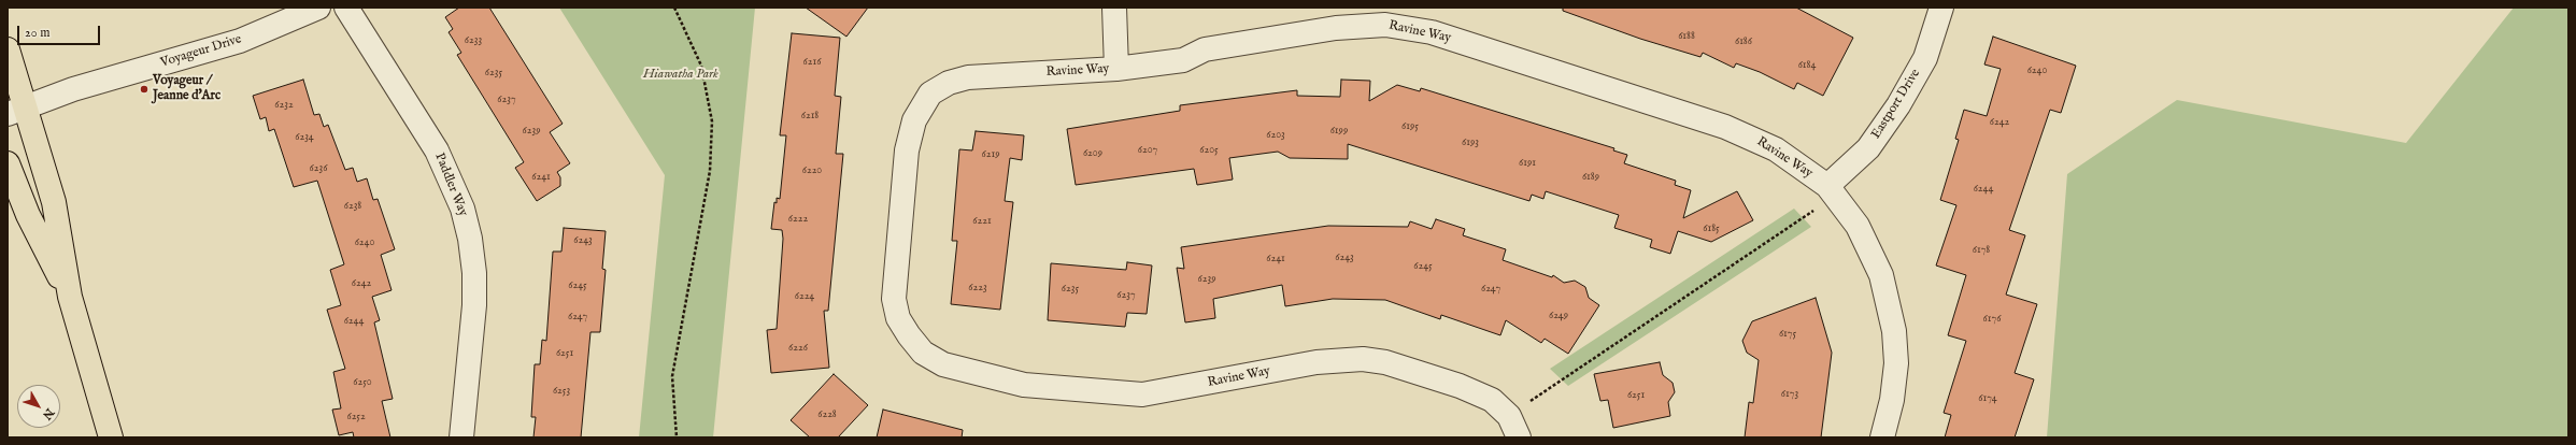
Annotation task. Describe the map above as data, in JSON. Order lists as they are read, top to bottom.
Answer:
{
  "streets": {
    "street": [
      "Ravine Way",
      "Voyageur Drive",
      "Eastport Drive",
      "Paddler Way"
    ]
  },
  "crossings": [
    ["Ravine Way", "Eastport Drive"]
  ],
  "parks": ["Hiawatha Park"],
  "places": ["Voyageur / Jeanne d'Arc"],
  "house_numbers": [
    "6188",
    "6233",
    "6186",
    "6216",
    "6184",
    "6240",
    "6235",
    "6237",
    "6232",
    "6218",
    "6242",
    "6195",
    "6239",
    "6199",
    "6203",
    "6234",
    "6193",
    "6207",
    "6205",
    "6209",
    "6219",
    "6191",
    "6236",
    "6220",
    "6241",
    "6189",
    "6244",
    "6238",
    "6222",
    "6221",
    "6185",
    "6243",
    "6240",
    "6178",
    "6243",
    "6241",
    "6245",
    "6239",
    "6242",
    "6245",
    "6223",
    "6235",
    "6247",
    "6237",
    "6224",
    "6249",
    "6247",
    "6176",
    "6244",
    "6175",
    "6226",
    "6251",
    "6250",
    "6253",
    "6173",
    "6251",
    "6174",
    "6228",
    "6252"
  ],
  "scale_bar": "20 m",
  "north": "bottom right"
}
